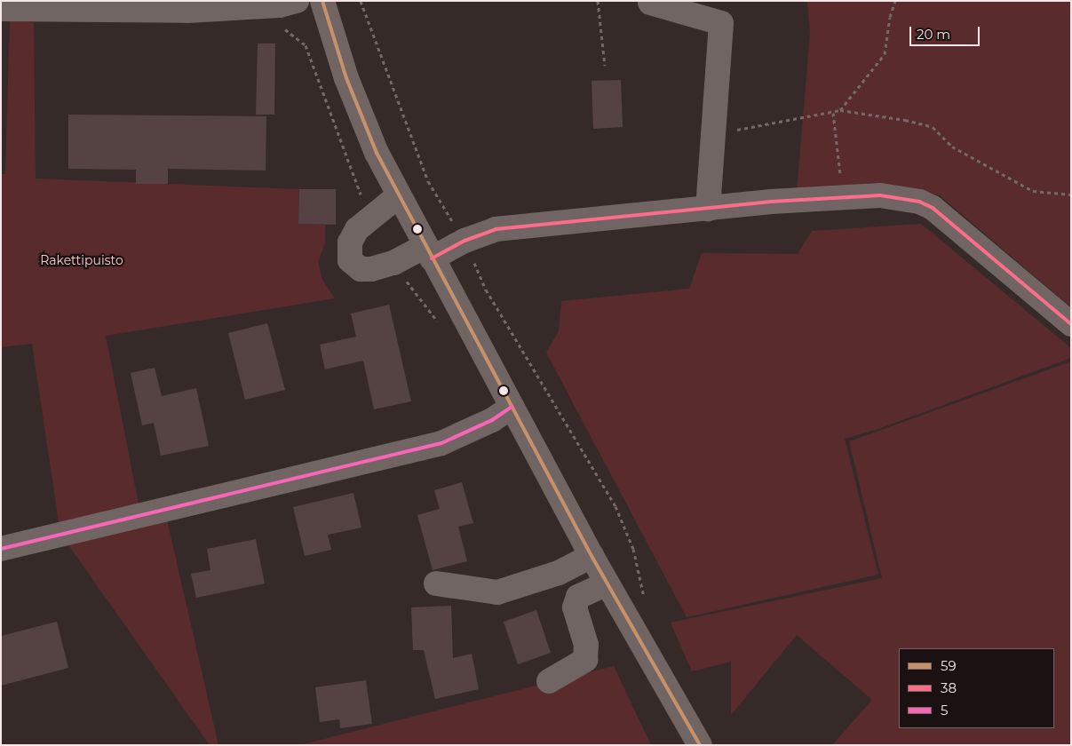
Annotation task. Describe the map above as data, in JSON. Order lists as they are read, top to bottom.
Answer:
{
  "parks": ["Rakettipuisto"],
  "lines": ["transit line 59", "transit line 38", "transit line 5"],
  "legend": ["59", "38", "5"],
  "scale_bar": "20 m"
}
